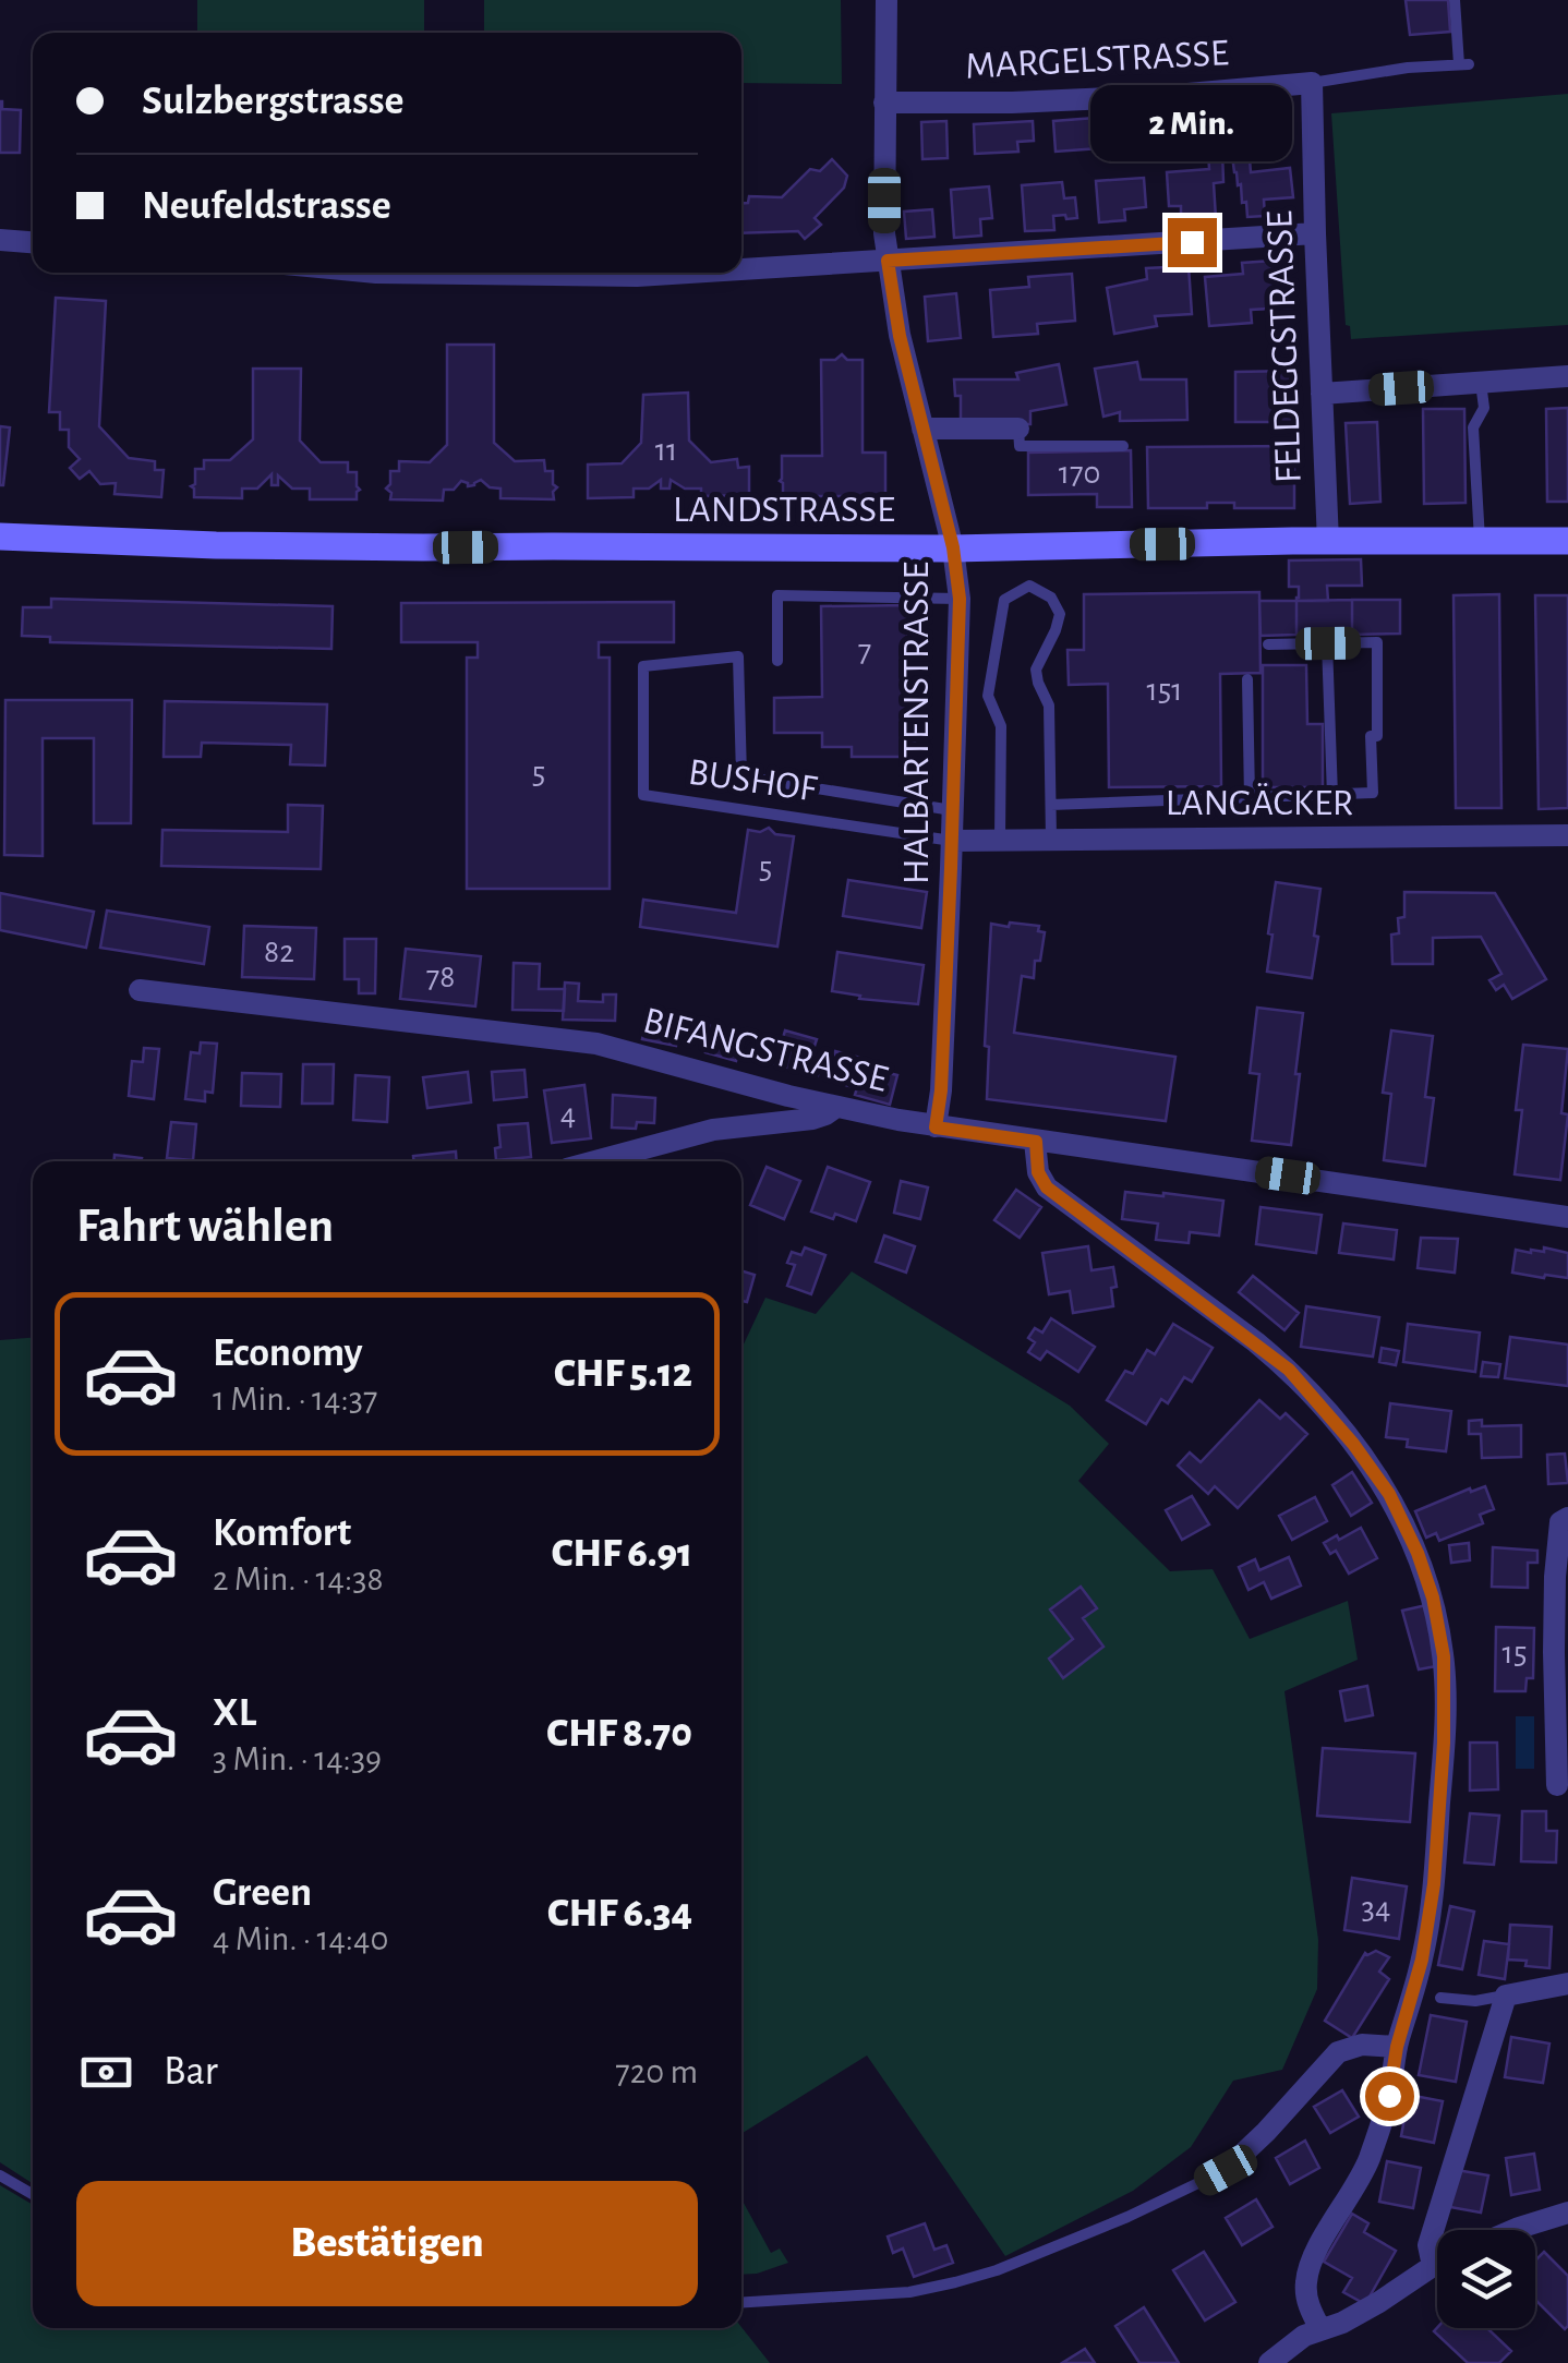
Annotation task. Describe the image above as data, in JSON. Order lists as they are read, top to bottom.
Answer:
{
  "streets": {
    "main road": ["LANDSTRASSE"],
    "street": [
      "MARGELSTRASSE",
      "FELDEGGSTRASSE",
      "HALBARTENSTRASSE",
      "LANGÄCKER",
      "BIFANGSTRASSE"
    ],
    "lane": ["BUSHOF"]
  },
  "crossings": [
    ["MARGELSTRASSE", "FELDEGGSTRASSE"],
    ["MARGELSTRASSE", "HALBARTENSTRASSE"],
    ["FELDEGGSTRASSE", "LANDSTRASSE"],
    ["LANDSTRASSE", "HALBARTENSTRASSE"],
    ["HALBARTENSTRASSE", "BUSHOF"],
    ["HALBARTENSTRASSE", "LANGÄCKER"],
    ["HALBARTENSTRASSE", "BIFANGSTRASSE"],
    ["BUSHOF", "LANGÄCKER"]
  ],
  "house_numbers": [
    "11",
    "170",
    "7",
    "151",
    "5",
    "5",
    "82",
    "78",
    "4",
    "15",
    "34"
  ],
  "page": {
    "banner": ["Sulzbergstrasse", "Neufeldstrasse"],
    "bubble": "2 Min.",
    "heading": "Fahrt wählen",
    "list": [
      {
        "name": "Economy",
        "note": "1 Min. · 14:37",
        "value": "CHF 5.12"
      },
      {
        "name": "Komfort",
        "note": "2 Min. · 14:38",
        "value": "CHF 6.91"
      },
      {
        "name": "XL",
        "note": "3 Min. · 14:39",
        "value": "CHF 8.70"
      },
      {
        "name": "Green",
        "note": "4 Min. · 14:40",
        "value": "CHF 6.34"
      }
    ],
    "pay": ["Bar", "720 m"],
    "buttons": "Bestätigen"
  }
}
